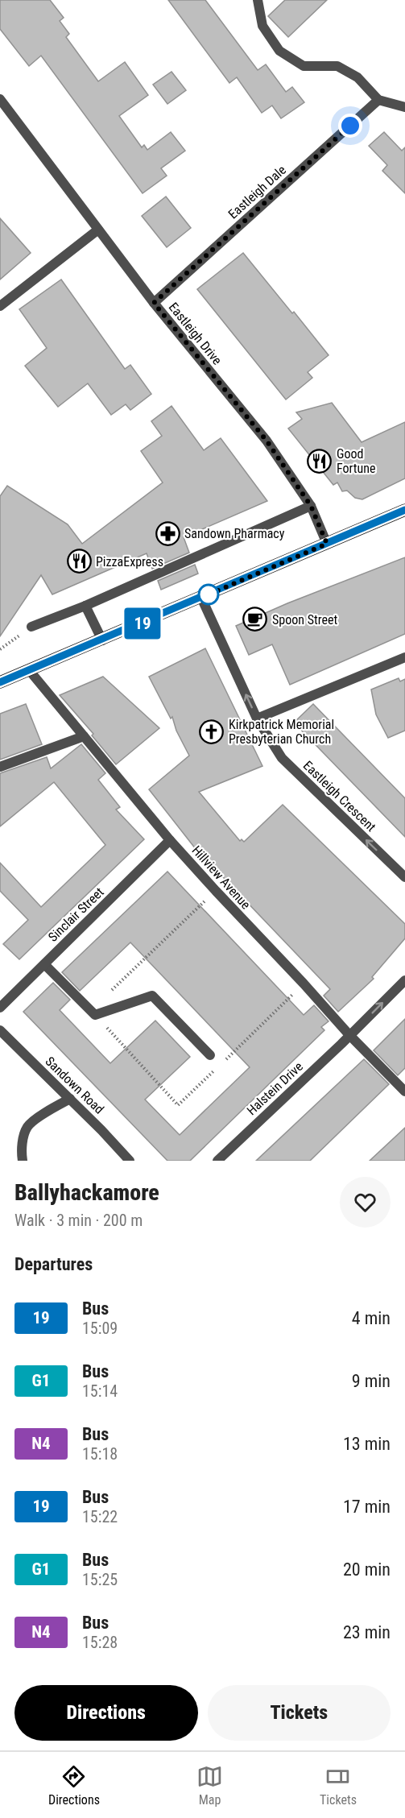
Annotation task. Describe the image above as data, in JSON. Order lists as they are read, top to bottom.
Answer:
{
  "streets": {
    "street": [
      "Eastleigh Dale",
      "Eastleigh Drive",
      "Eastleigh Crescent",
      "Hillview Avenue",
      "Sinclair Street",
      "Sandown Road",
      "Halstein Drive"
    ]
  },
  "crossings": [
    ["Eastleigh Dale", "Eastleigh Drive"],
    ["Hillview Avenue", "Sinclair Street"],
    ["Hillview Avenue", "Halstein Drive"]
  ],
  "one_way": ["Eastleigh Crescent"],
  "places": {
    "restaurant": ["Good Fortune", "PizzaExpress"],
    "pharmacy": ["Sandown Pharmacy"],
    "cafe": ["Spoon Street"],
    "church": ["Kirkpatrick Memorial Presbyterian Church"]
  },
  "lines": ["bus line 19"],
  "page": {
    "on_map": "19",
    "heading": [
      ["Ballyhackamore", "Walk · 3 min · 200 m"],
      "Departures"
    ],
    "list": [
      {
        "mark": "19",
        "name": "Bus",
        "note": "15:09",
        "value": "4 min"
      },
      {
        "mark": "G1",
        "name": "Bus",
        "note": "15:14",
        "value": "9 min"
      },
      {
        "mark": "N4",
        "name": "Bus",
        "note": "15:18",
        "value": "13 min"
      },
      {
        "mark": "19",
        "name": "Bus",
        "note": "15:22",
        "value": "17 min"
      },
      {
        "mark": "G1",
        "name": "Bus",
        "note": "15:25",
        "value": "20 min"
      },
      {
        "mark": "N4",
        "name": "Bus",
        "note": "15:28",
        "value": "23 min"
      }
    ],
    "buttons": ["Directions", "Tickets"],
    "tabs": ["Directions", "Map", "Tickets"]
  }
}
